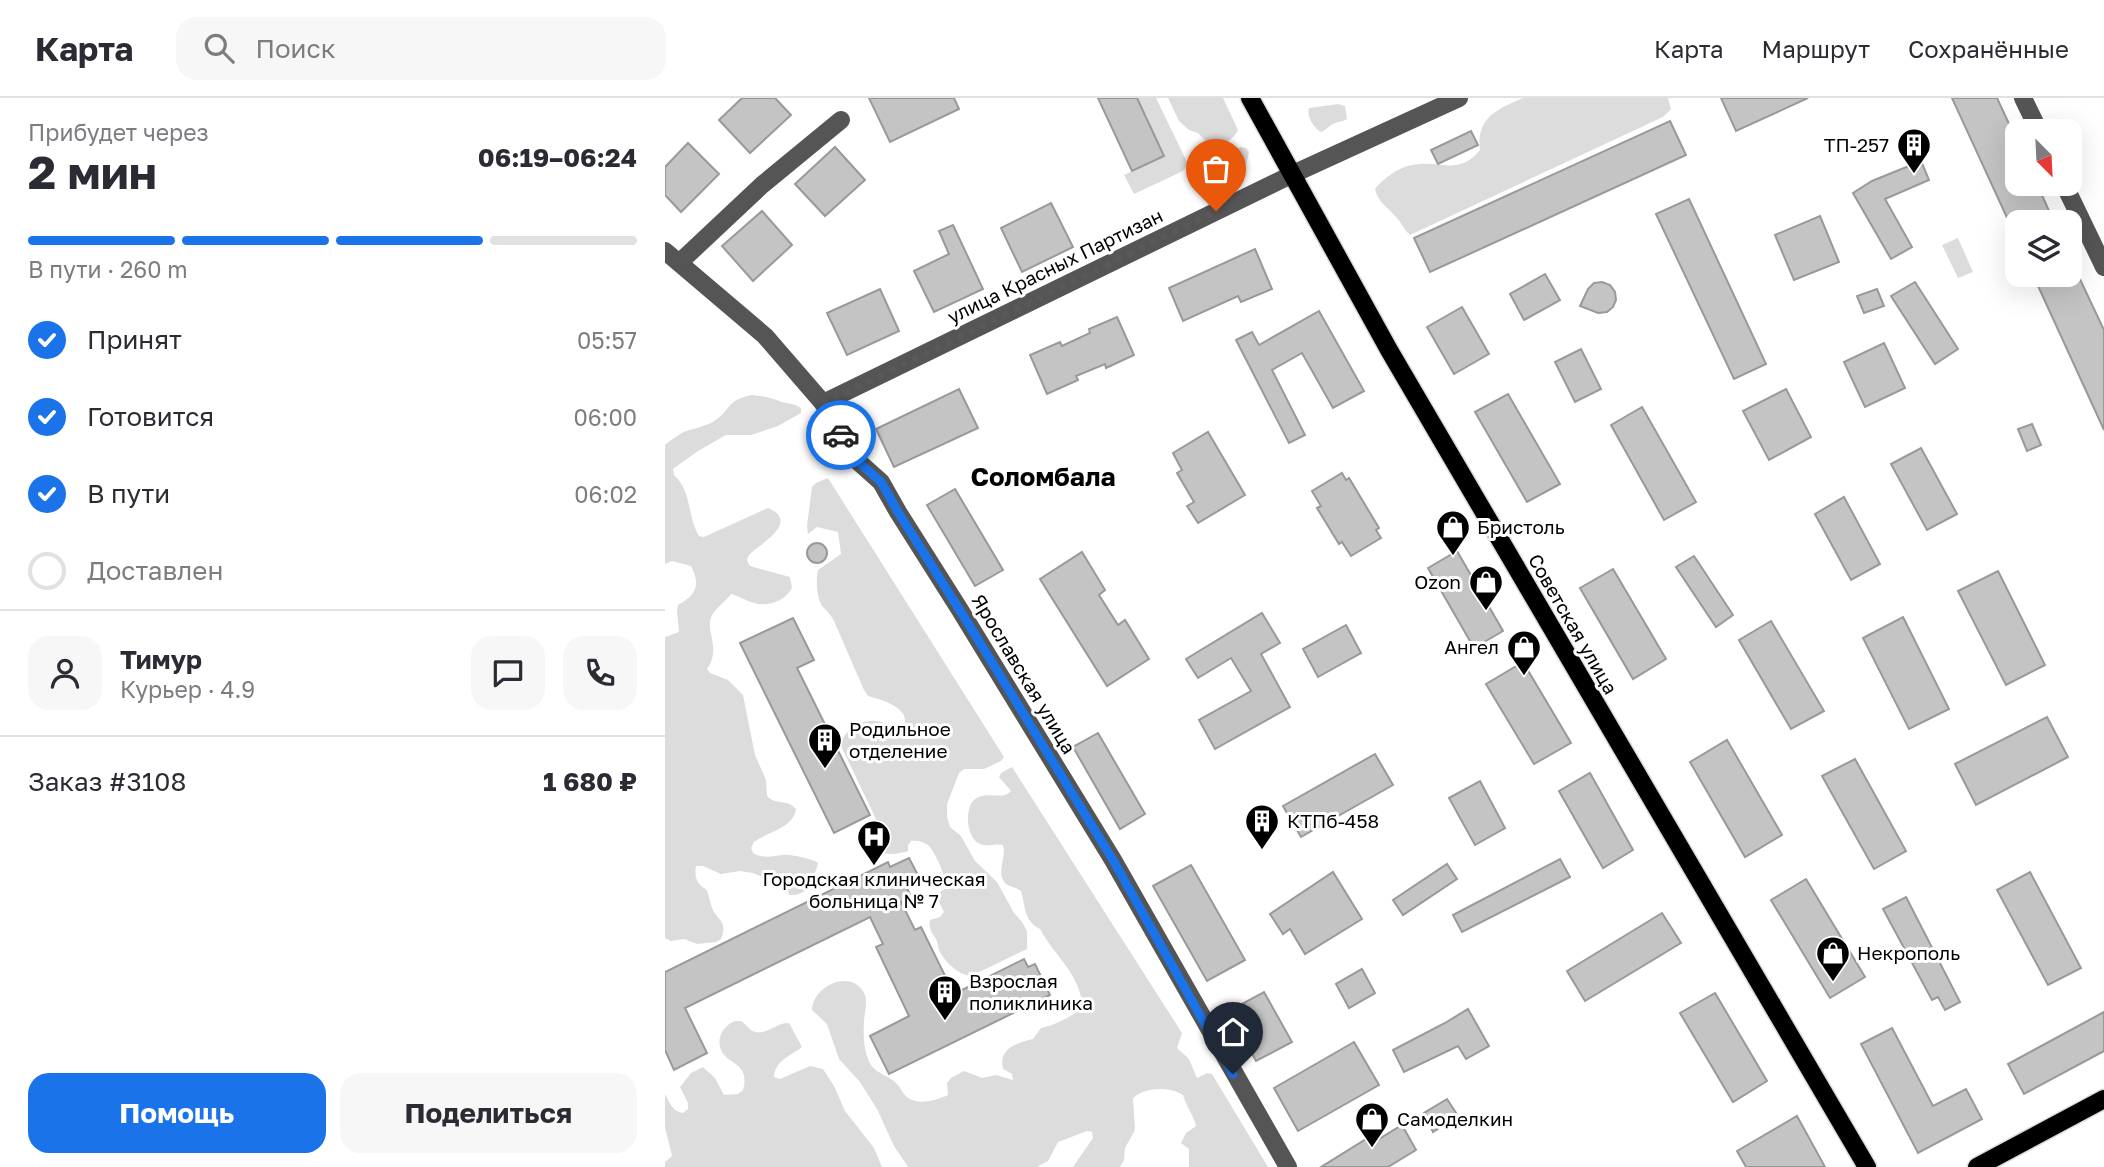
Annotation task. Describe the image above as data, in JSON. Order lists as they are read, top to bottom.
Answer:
{
  "streets": {
    "main road": ["Советская улица"],
    "street": ["улица Красных Партизан", "Ярославская улица"]
  },
  "crossings": [
    ["улица Красных Партизан", "Советская улица"],
    ["улица Красных Партизан", "Ярославская улица"]
  ],
  "districts": ["Соломбала"],
  "places": {
    "building": [
      "ТП-257",
      "Родильное отделение",
      "КТПб-458",
      "Взрослая поликлиника"
    ],
    "shop": [
      "Бристоль",
      "Ozon",
      "Ангел",
      "Некрополь",
      "Самоделкин"
    ],
    "hospital": ["Городская клиническая больница № 7"]
  },
  "north": "bottom right",
  "page": {
    "header": "Карта",
    "search": "Поиск",
    "nav": ["Карта", "Маршрут", "Сохранённые"],
    "heading": ["2 мин", "Прибудет через", "06:19–06:24"],
    "panel": [
      "Тимур",
      "Курьер · 4.9",
      "Заказ #3108",
      "1 680 ₽"
    ],
    "bar": "В пути · 260 m",
    "list": [
      ["Принят", "05:57"],
      ["Готовится", "06:00"],
      ["В пути", "06:02"],
      "Доставлен"
    ],
    "buttons": ["Помощь", "Поделиться"]
  }
}
